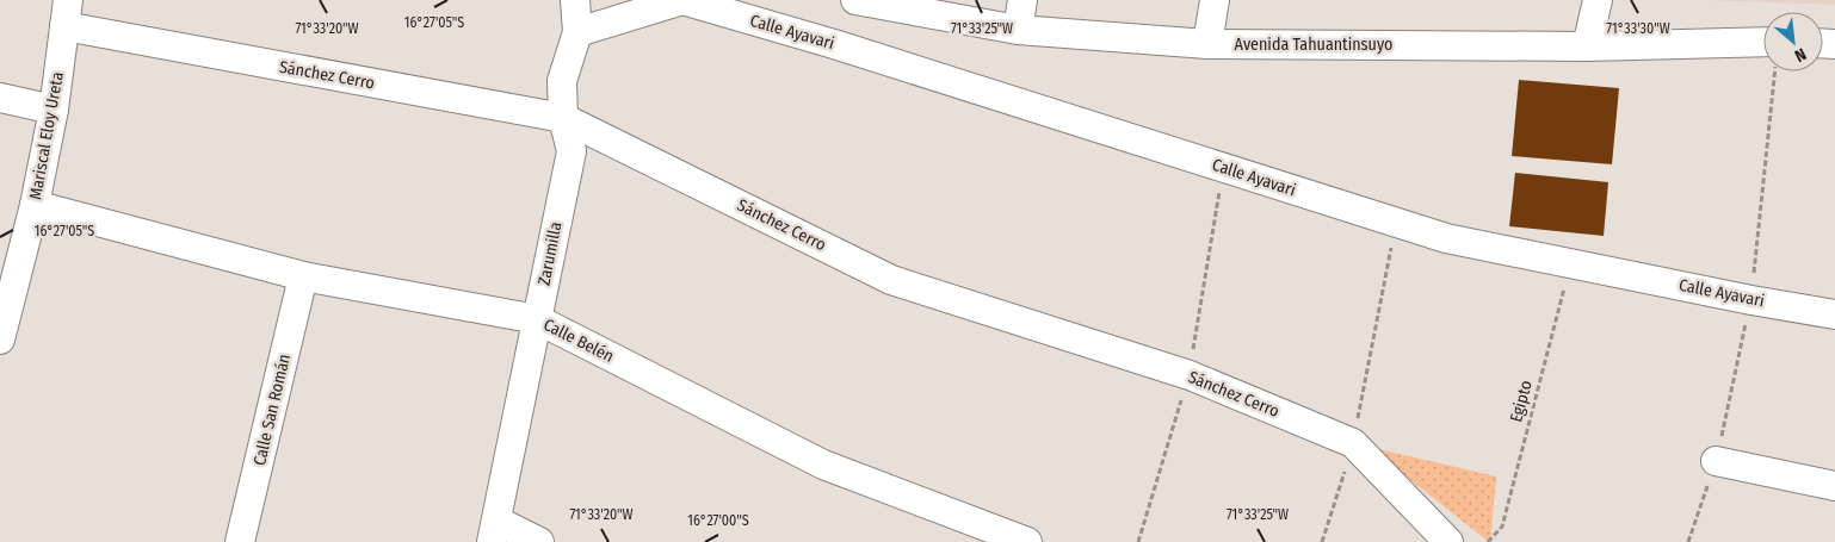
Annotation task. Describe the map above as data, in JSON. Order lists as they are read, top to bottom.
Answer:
{
  "streets": {
    "street": [
      "Calle Ayavari",
      "Avenida Tahuantinsuyo",
      "Sánchez Cerro",
      "Mariscal Eloy Ureta",
      "Zarumilla",
      "Calle Belén",
      "Calle San Román"
    ],
    "path": ["Egipto"]
  },
  "crossings": [
    ["Calle Ayavari", "Egipto"],
    ["Sánchez Cerro", "Mariscal Eloy Ureta"],
    ["Sánchez Cerro", "Zarumilla"],
    ["Mariscal Eloy Ureta", "Calle Belén"],
    ["Zarumilla", "Calle Belén"],
    ["Calle Belén", "Calle San Román"]
  ],
  "north": "bottom right",
  "coordinates": [
    "16°27'05\"S",
    "71°33'20\"W",
    "71°33'30\"W",
    "71°33'25\"W",
    "16°27'00\"S"
  ]
}
